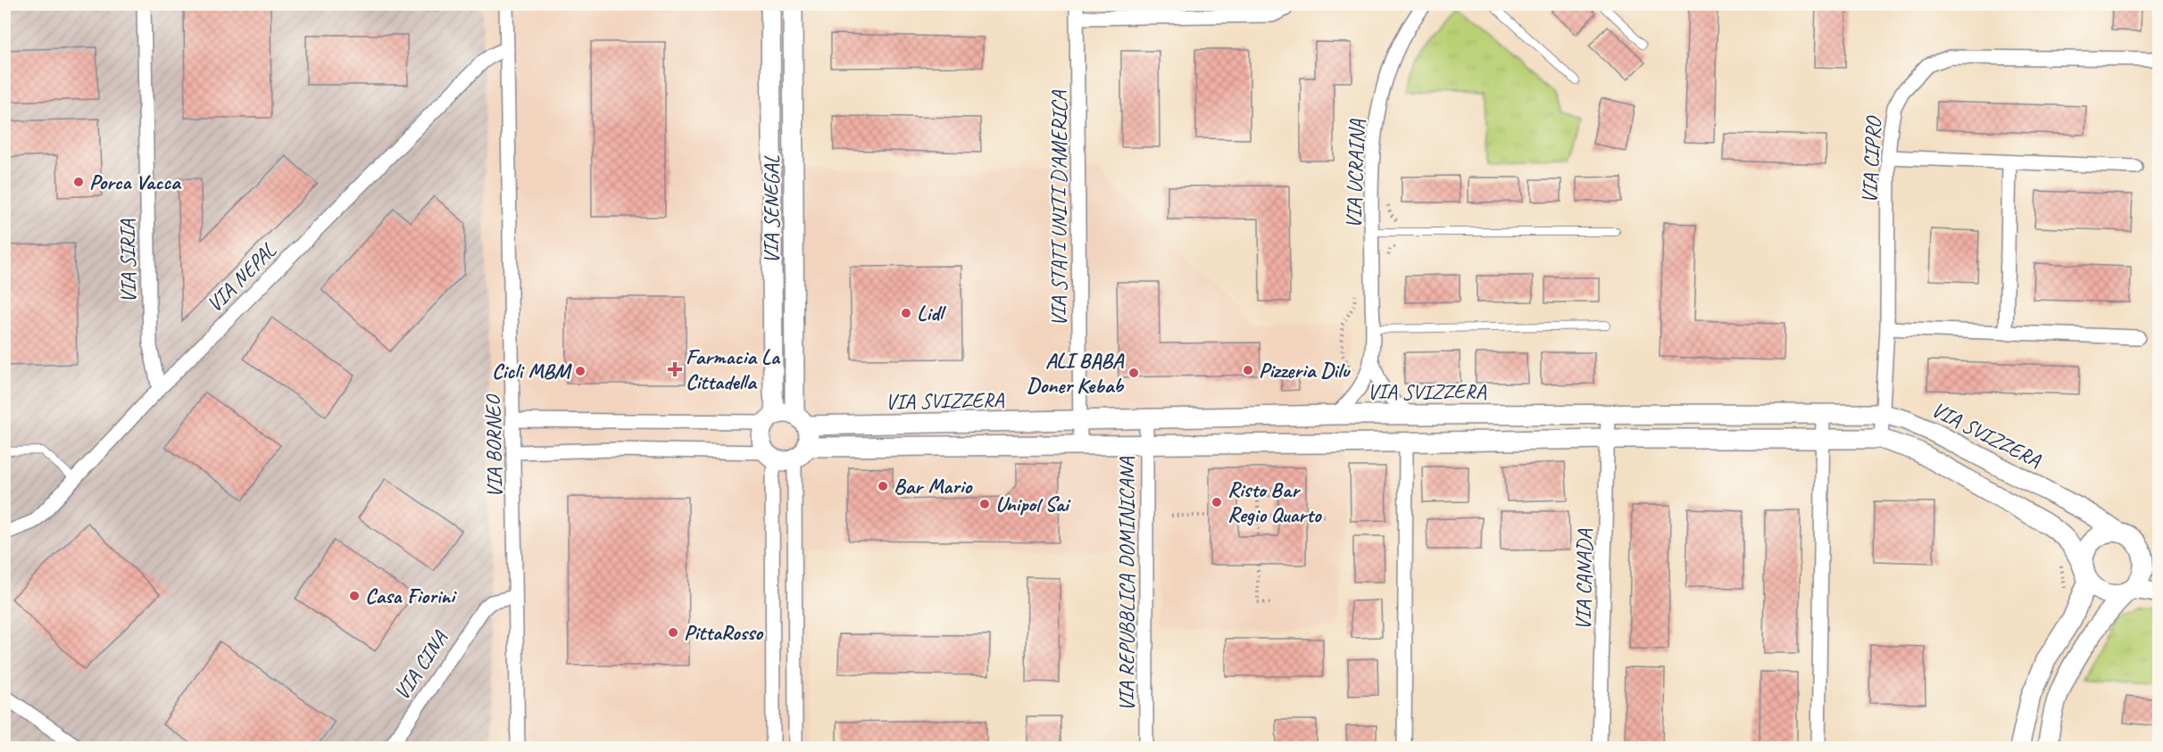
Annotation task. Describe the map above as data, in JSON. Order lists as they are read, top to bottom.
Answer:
{
  "streets": {
    "main road": ["VIA SENEGAL", "VIA SVIZZERA"],
    "street": [
      "VIA CIPRO",
      "VIA UCRAINA",
      "VIA STATI UNITI D'AMERICA",
      "VIA SIRIA",
      "VIA NEPAL",
      "VIA BORNEO",
      "VIA CANADA",
      "VIA REPUBBLICA DOMINICANA",
      "VIA CINA"
    ]
  },
  "crossings": [
    ["VIA CIPRO", "VIA SVIZZERA"],
    ["VIA UCRAINA", "VIA SVIZZERA"],
    ["VIA STATI UNITI D'AMERICA", "VIA SVIZZERA"],
    ["VIA SENEGAL", "VIA SVIZZERA"],
    ["VIA SIRIA", "VIA NEPAL"],
    ["VIA NEPAL", "VIA BORNEO"],
    ["VIA SVIZZERA", "VIA CANADA"],
    ["VIA SVIZZERA", "VIA REPUBBLICA DOMINICANA"],
    ["VIA BORNEO", "VIA CINA"]
  ],
  "places": {
    "other": [
      "Porca Vacca",
      "Lidl",
      "Pizzeria Dilu",
      "Cicli MBM",
      "ALI BABA Doner Kebab",
      "Bar Mario",
      "Risto Bar Regio Quarto",
      "Unipol Sai",
      "Casa Fiorini",
      "PittaRosso"
    ],
    "health": ["Farmacia La Cittadella"]
  }
}
